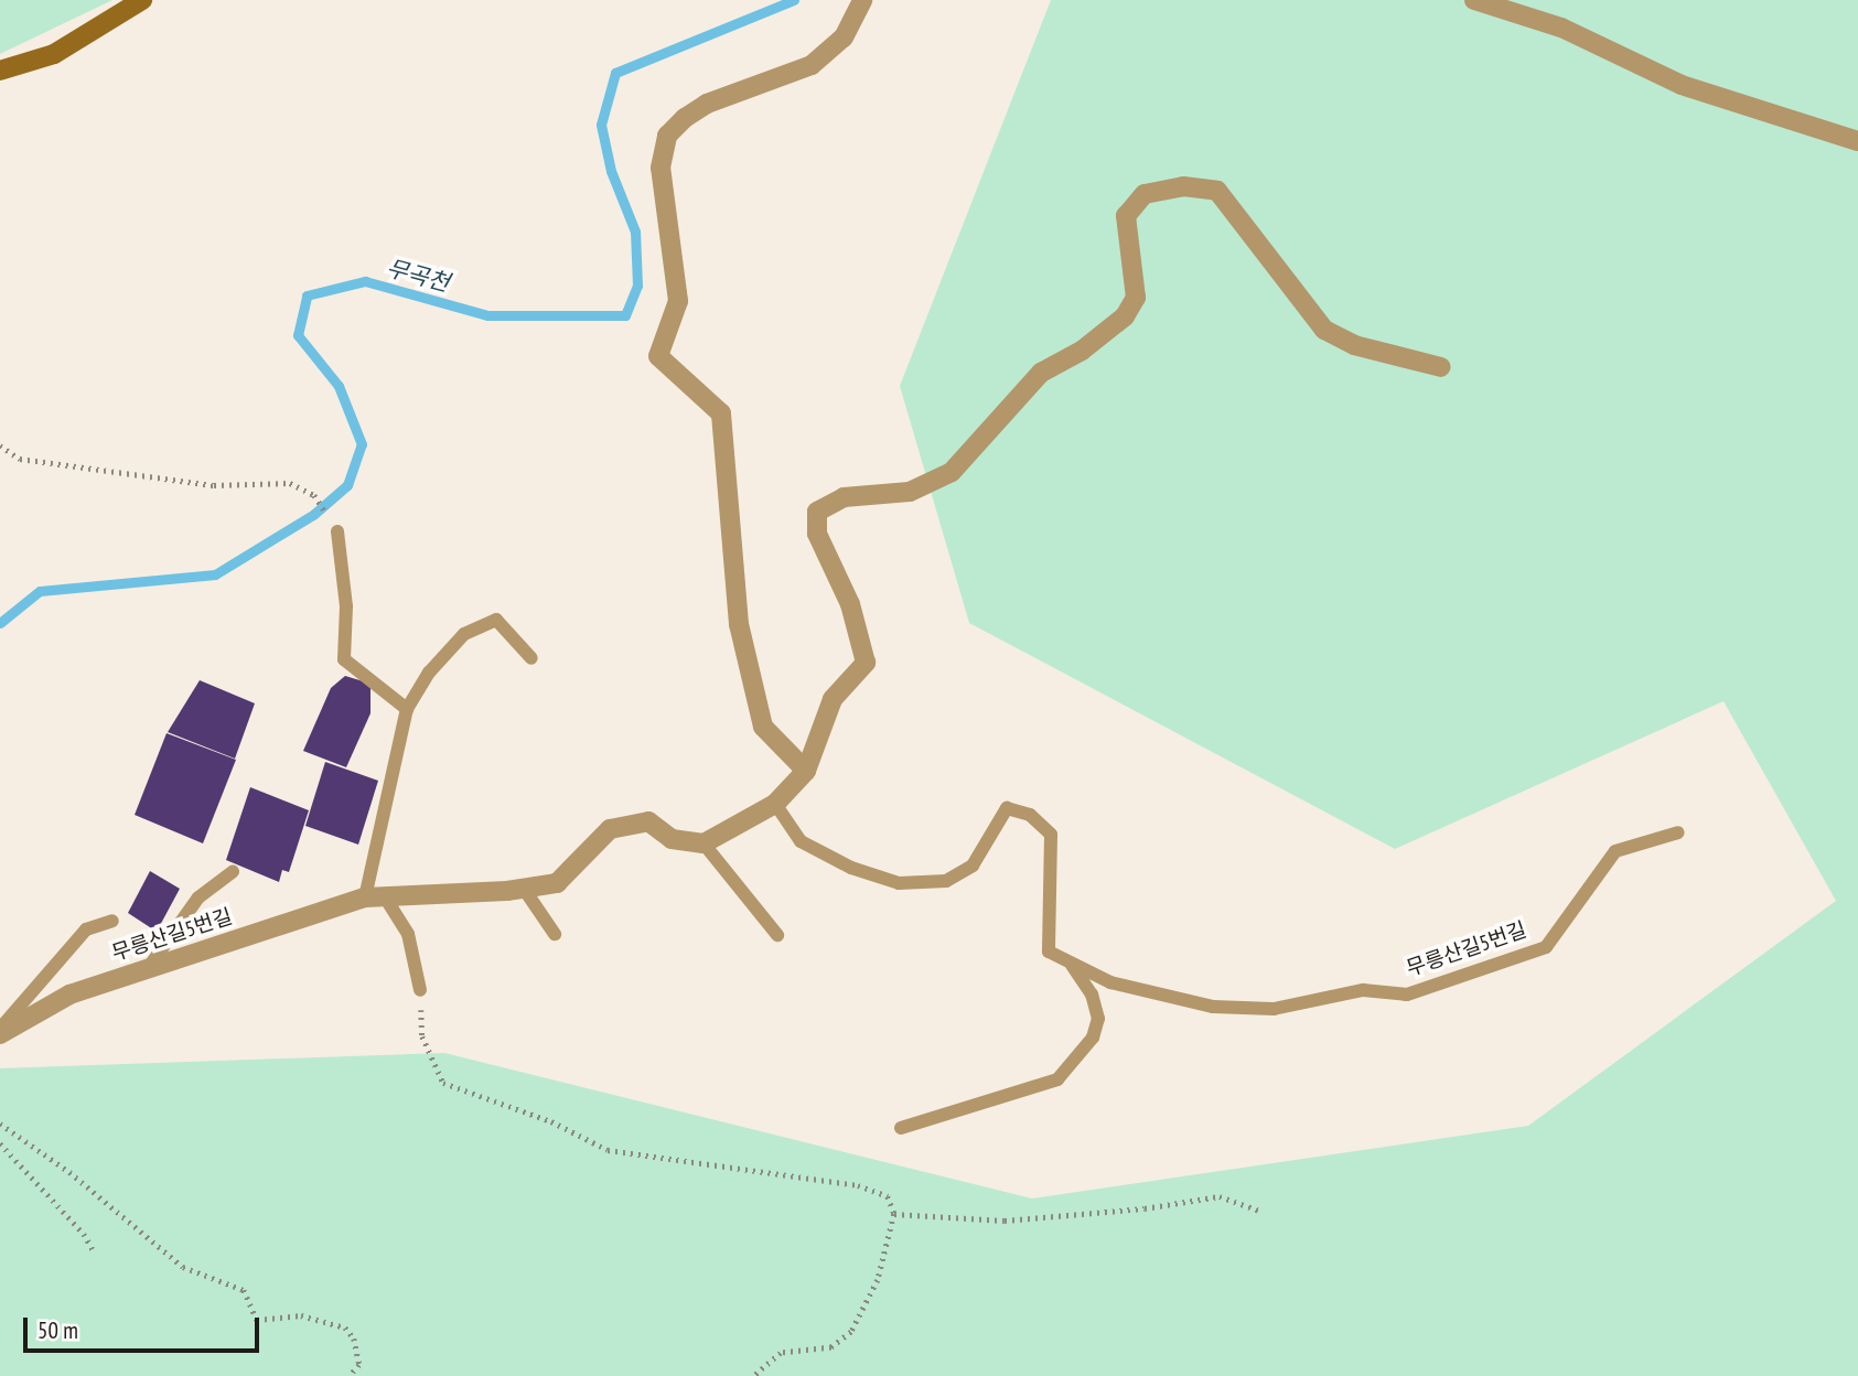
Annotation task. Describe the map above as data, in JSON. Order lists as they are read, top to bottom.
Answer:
{
  "streets": {
    "street": ["무릉산길5번길"]
  },
  "water": ["무곡천"],
  "scale_bar": "50 m"
}
